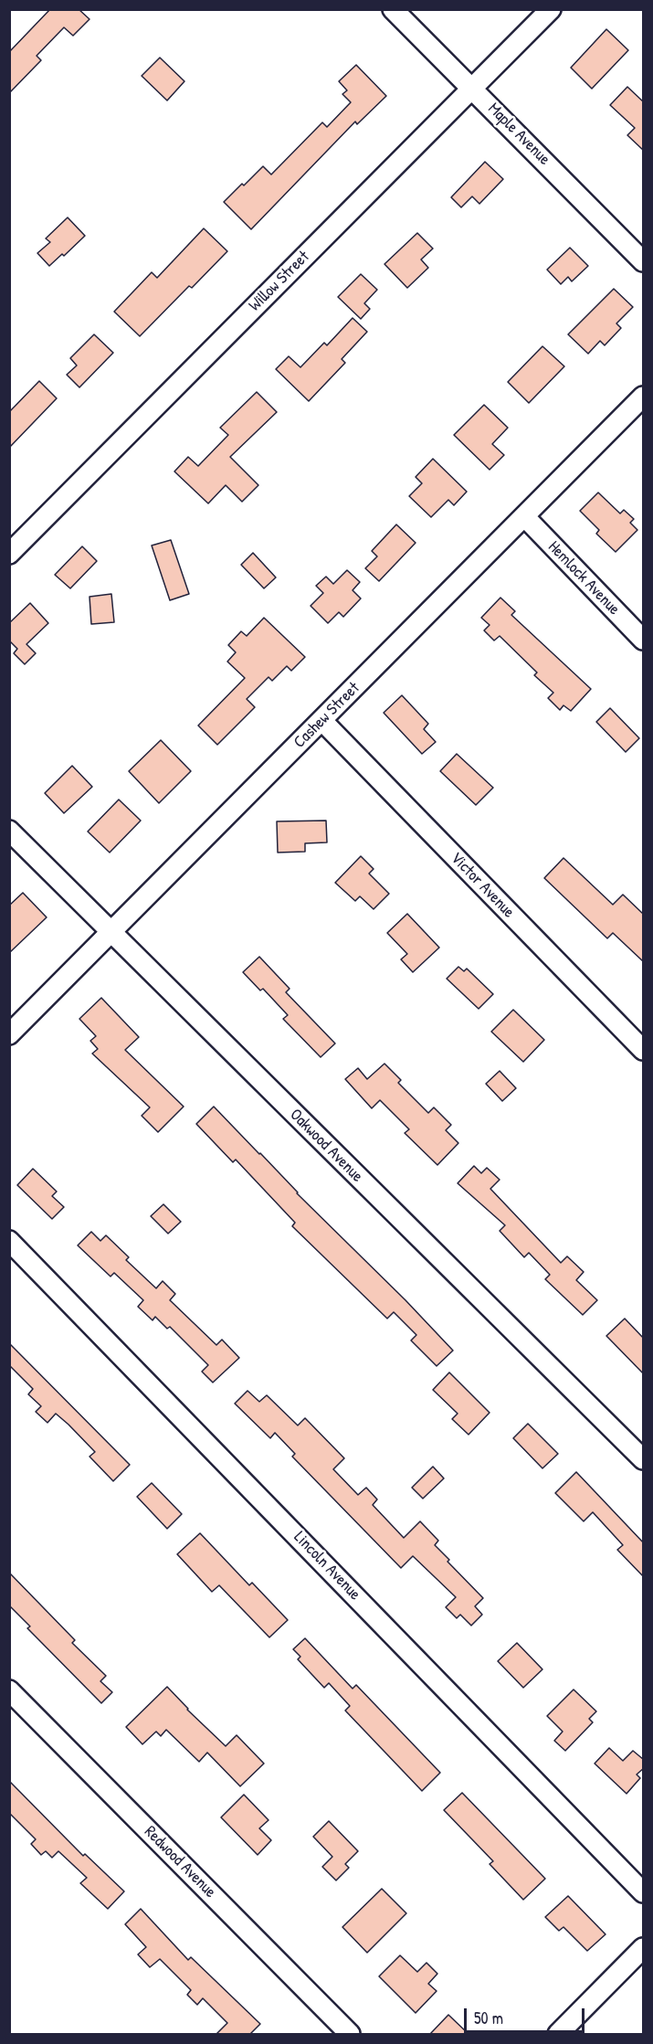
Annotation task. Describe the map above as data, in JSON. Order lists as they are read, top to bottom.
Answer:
{
  "streets": {
    "street": [
      "Maple Avenue",
      "Willow Street",
      "Hemlock Avenue",
      "Cashew Street",
      "Victor Avenue",
      "Oakwood Avenue",
      "Lincoln Avenue",
      "Redwood Avenue"
    ]
  },
  "crossings": [
    ["Maple Avenue", "Willow Street"],
    ["Hemlock Avenue", "Cashew Street"],
    ["Cashew Street", "Victor Avenue"],
    ["Cashew Street", "Oakwood Avenue"]
  ],
  "scale_bar": "50 m"
}
